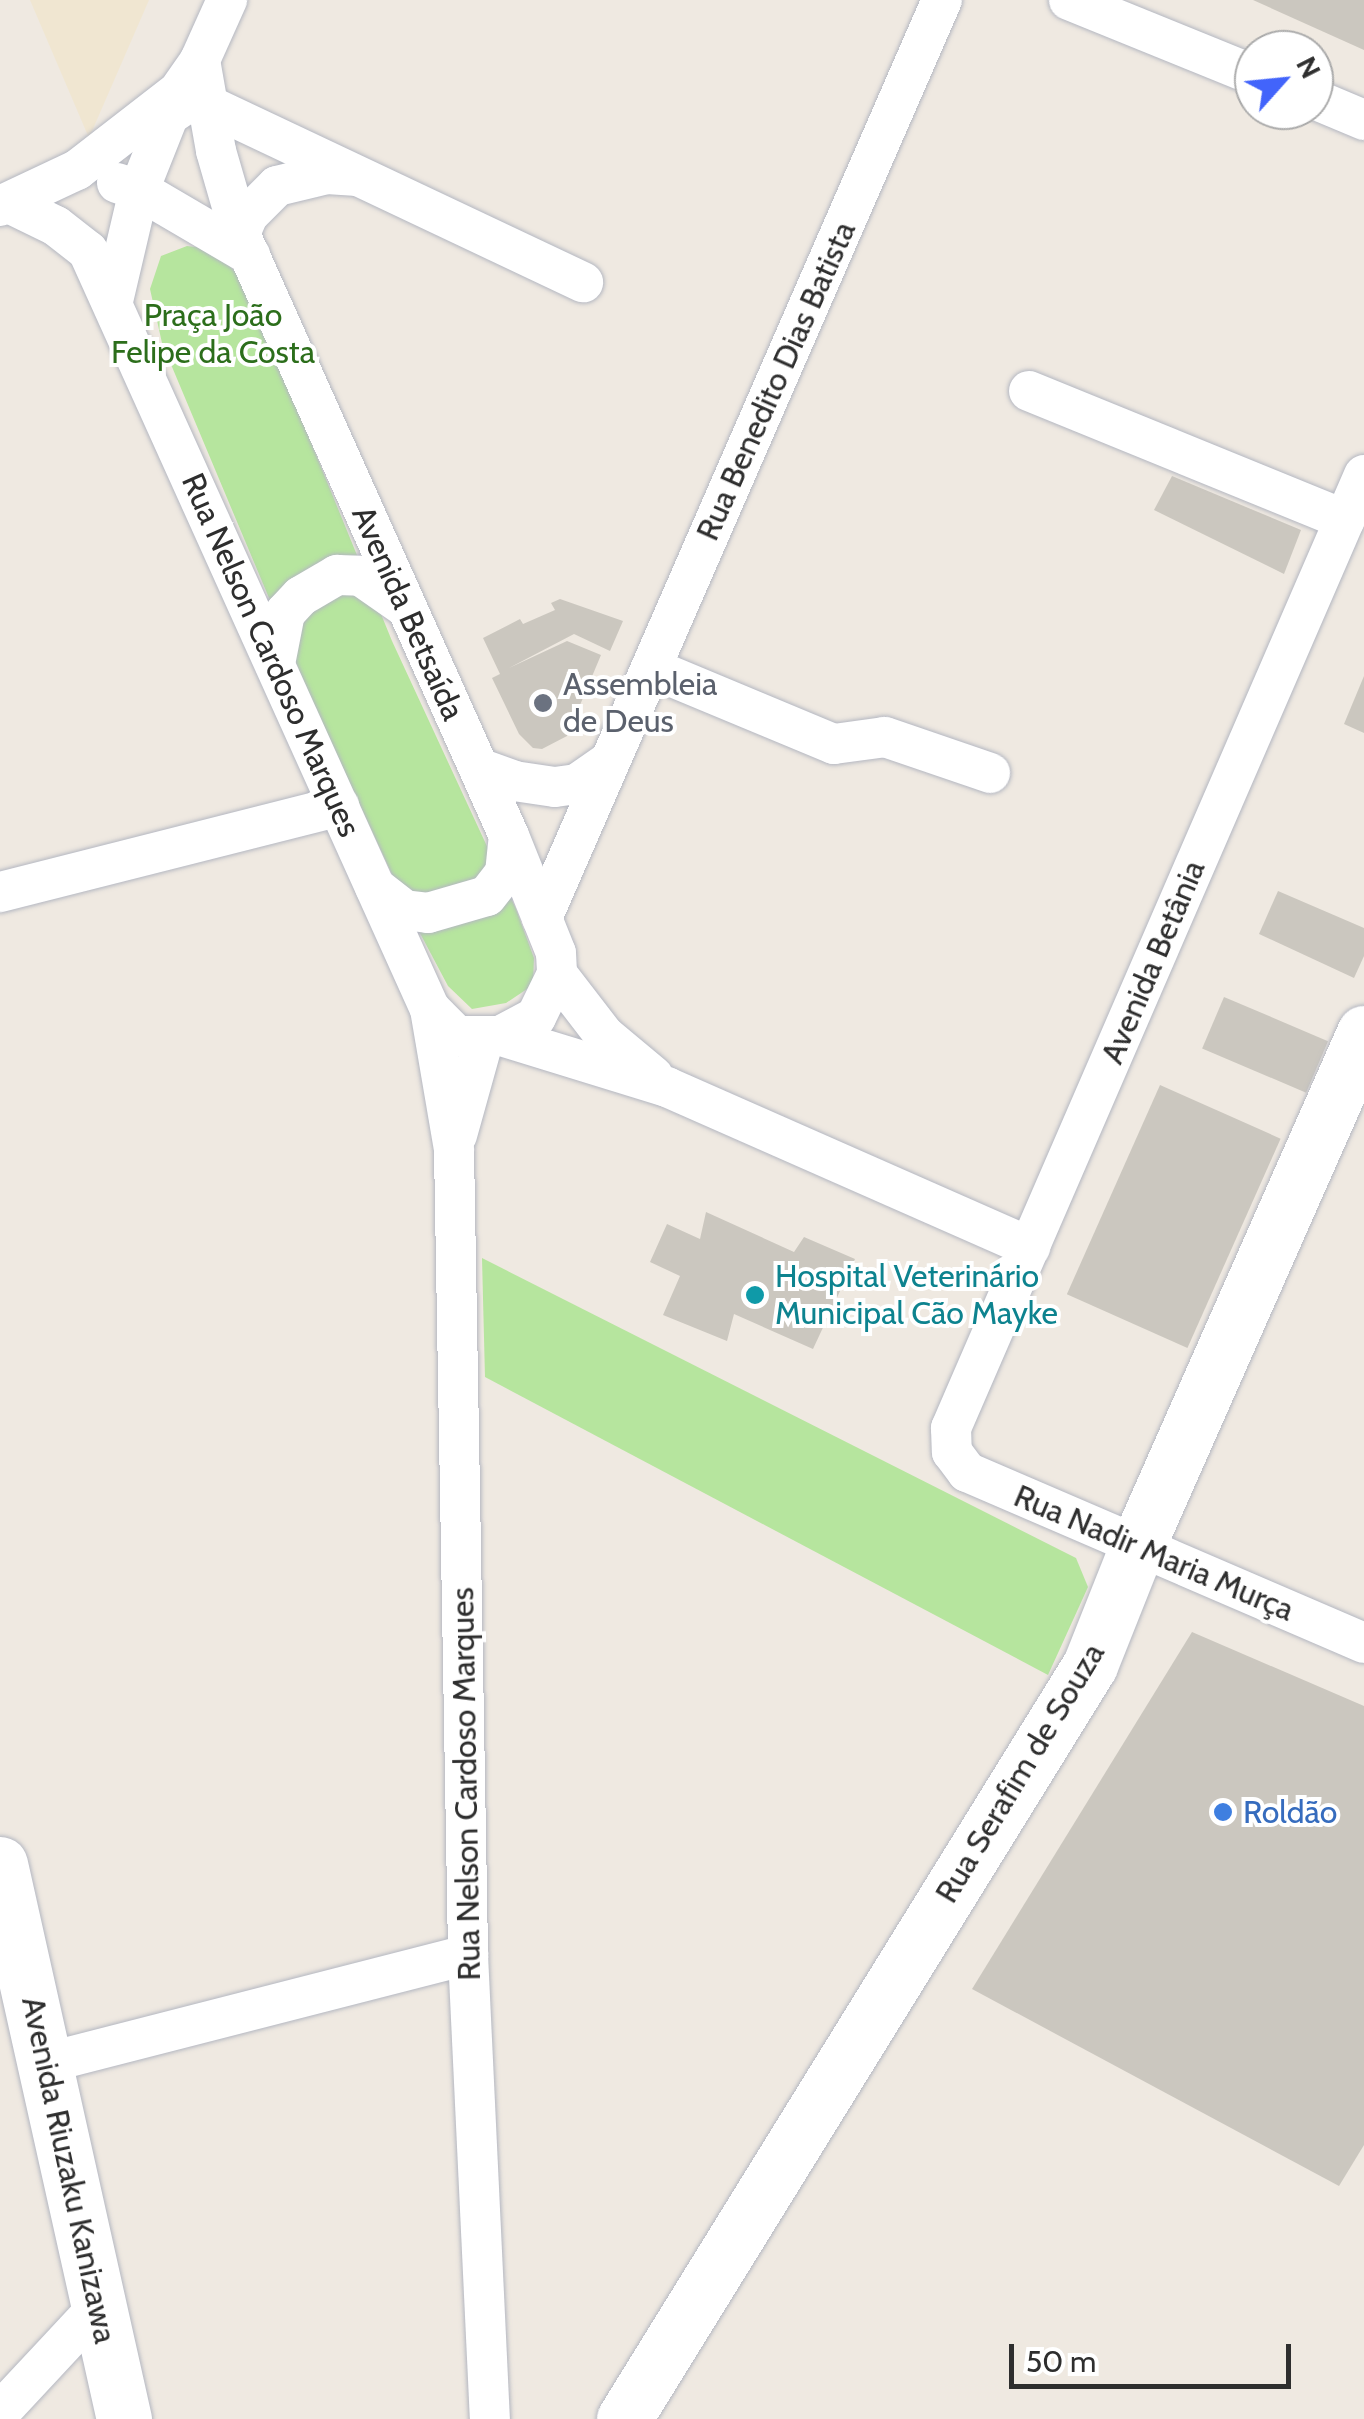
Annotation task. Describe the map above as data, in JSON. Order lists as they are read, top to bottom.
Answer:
{
  "streets": {
    "street": [
      "Rua Benedito Dias Batista",
      "Avenida Betsaída",
      "Rua Nelson Cardoso Marques",
      "Avenida Betânia",
      "Rua Nadir Maria Murça",
      "Rua Serafim de Souza",
      "Avenida Riuzaku Kanizawa"
    ]
  },
  "crossings": [
    ["Rua Benedito Dias Batista", "Avenida Betsaída"],
    ["Avenida Betsaída", "Rua Nelson Cardoso Marques"],
    ["Avenida Betsaída", "Avenida Betânia"],
    ["Avenida Betânia", "Rua Nadir Maria Murça"],
    ["Rua Nadir Maria Murça", "Rua Serafim de Souza"]
  ],
  "parks": ["Praça João Felipe da Costa"],
  "places": ["Assembleia de Deus", "Hospital Veterinário Municipal Cão Mayke", "Roldão"],
  "scale_bar": "50 m",
  "north": "top right"
}
